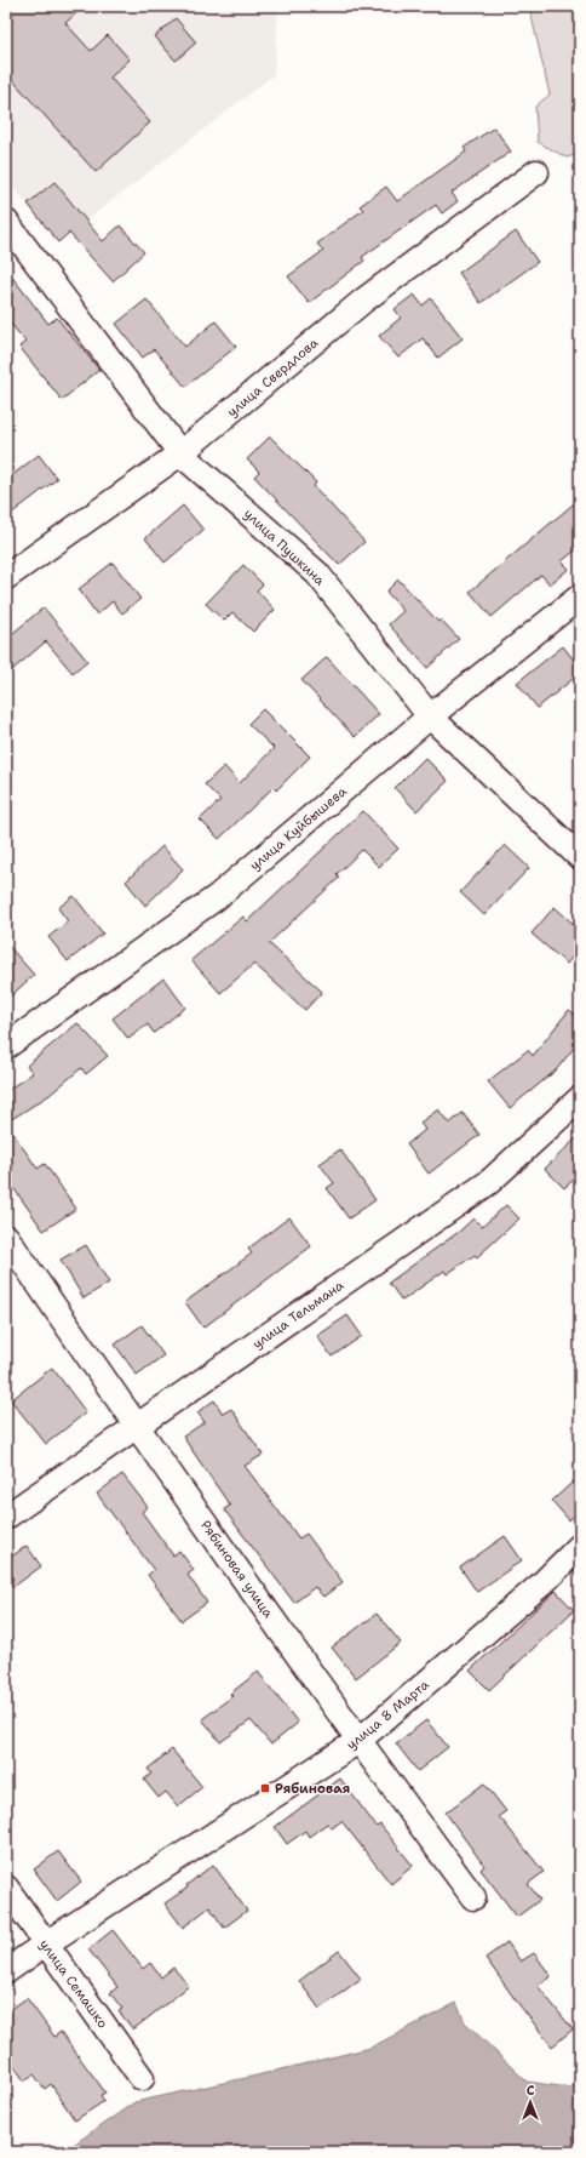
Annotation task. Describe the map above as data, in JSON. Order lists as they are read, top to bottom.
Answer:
{
  "streets": {
    "street": [
      "улица Свердлова",
      "улица Пушкина",
      "улица Куйбышева",
      "улица Тельмана",
      "Рябиновая улица",
      "улица 8 Марта",
      "улица Семашко"
    ]
  },
  "crossings": [
    ["улица Свердлова", "улица Пушкина"],
    ["улица Пушкина", "улица Куйбышева"],
    ["улица Тельмана", "Рябиновая улица"],
    ["Рябиновая улица", "улица 8 Марта"],
    ["улица 8 Марта", "улица Семашко"]
  ],
  "places": {
    "transit": ["Рябиновая"]
  },
  "north": "top"
}
